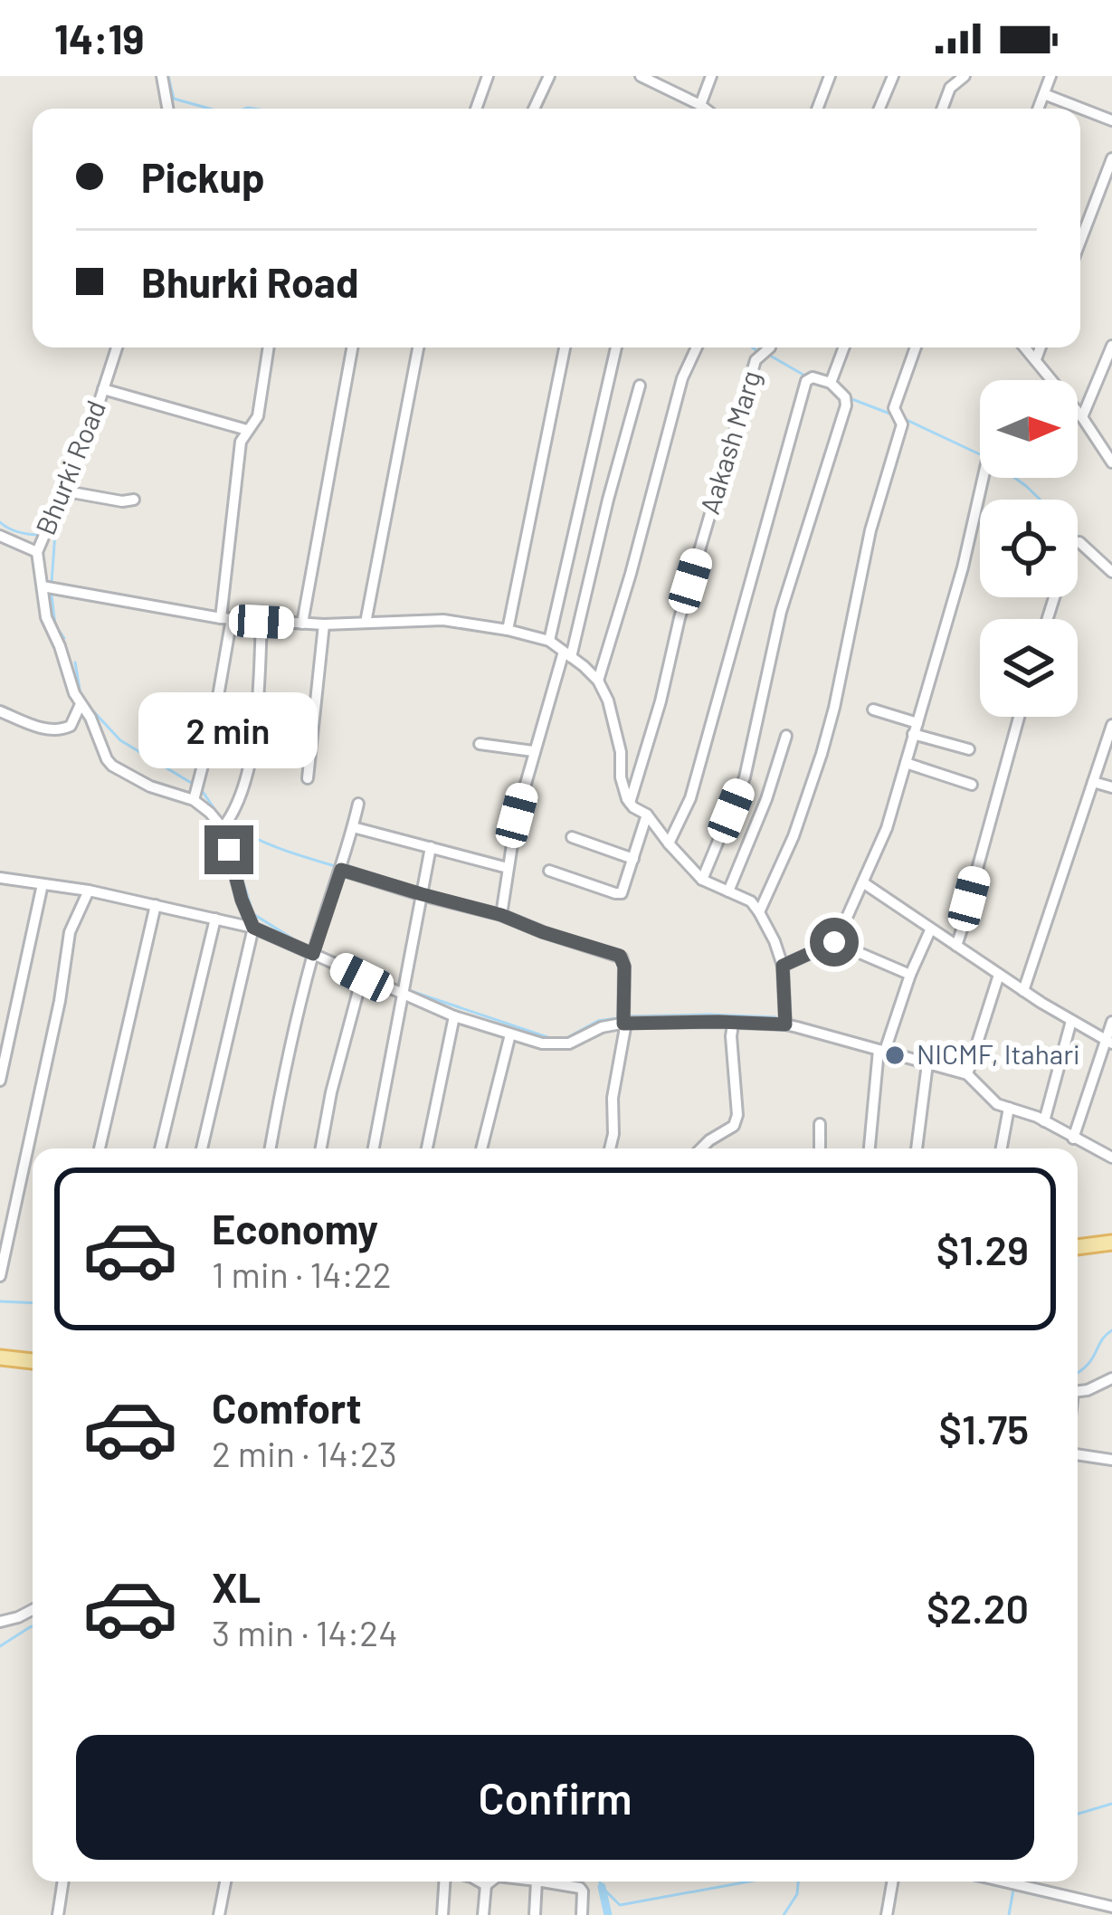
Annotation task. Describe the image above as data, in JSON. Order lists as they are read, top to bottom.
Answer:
{
  "streets": {
    "street": ["Aakash Marg", "Bhurki Road"]
  },
  "places": ["NICMF, Itahari"],
  "north": "right",
  "page": {
    "status": "14:19",
    "banner": ["Pickup", "Bhurki Road"],
    "bubble": "2 min",
    "list": [
      {
        "name": "Economy",
        "note": "1 min · 14:22",
        "value": "$1.29"
      },
      {
        "name": "Comfort",
        "note": "2 min · 14:23",
        "value": "$1.75"
      },
      {
        "name": "XL",
        "note": "3 min · 14:24",
        "value": "$2.20"
      }
    ],
    "buttons": "Confirm"
  }
}
